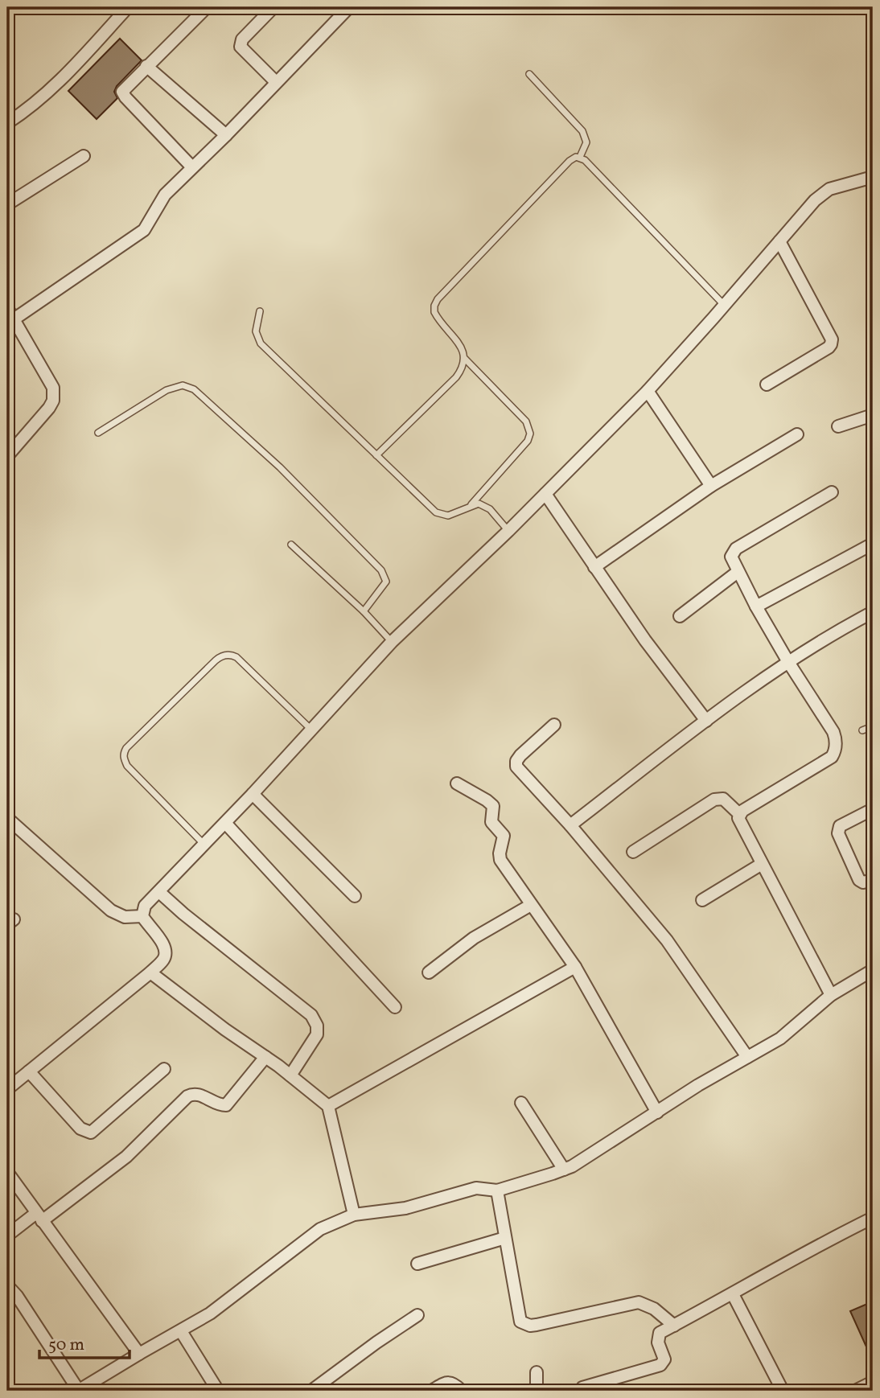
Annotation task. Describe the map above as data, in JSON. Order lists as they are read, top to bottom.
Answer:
{
  "scale_bar": "50 m"
}
